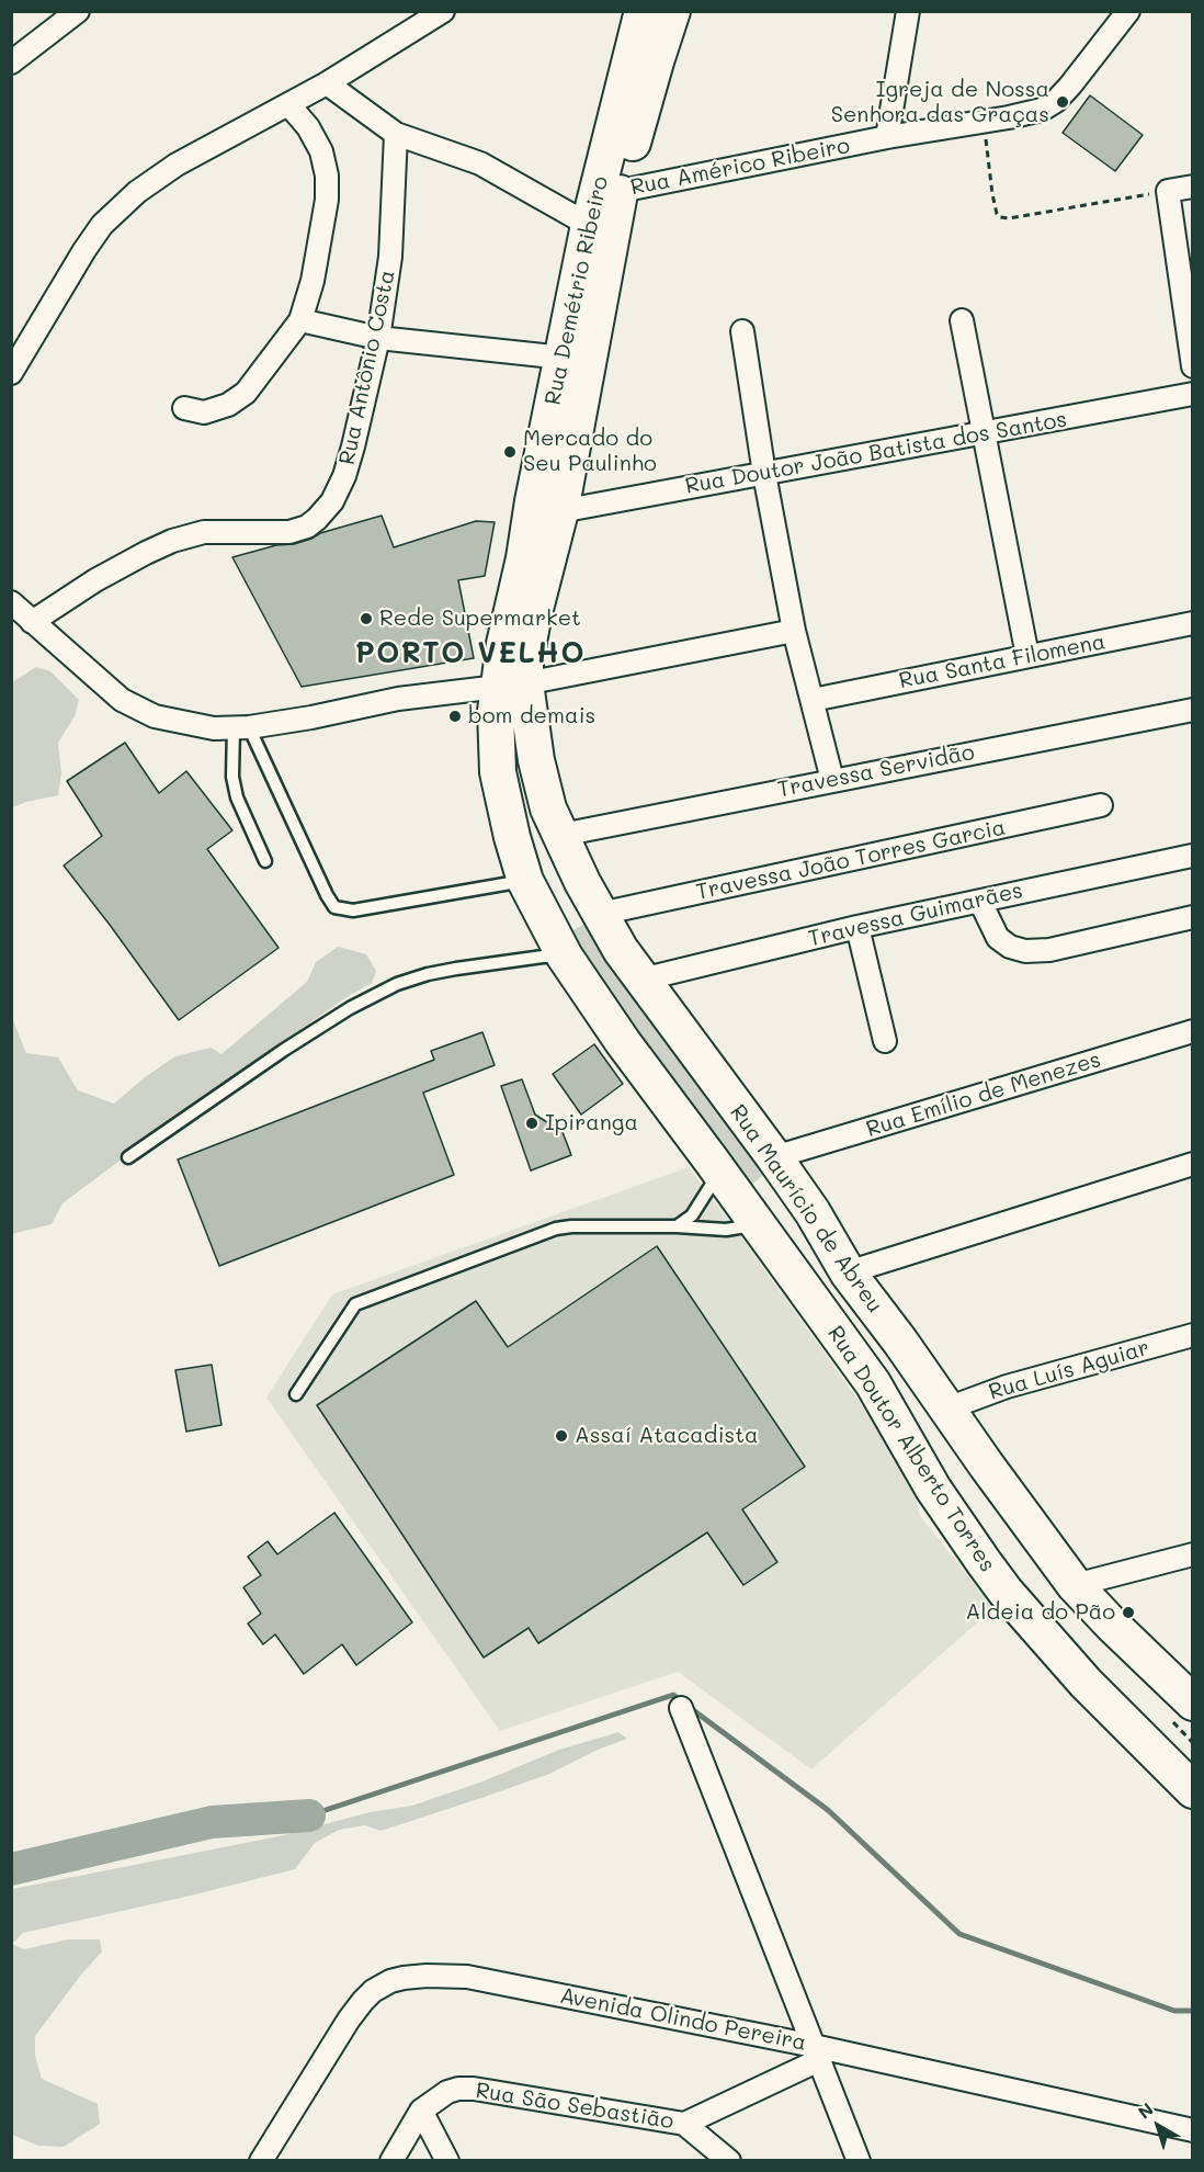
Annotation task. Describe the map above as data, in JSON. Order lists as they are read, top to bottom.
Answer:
{
  "streets": {
    "main road": ["Rua Demétrio Ribeiro", "Rua Maurício de Abreu", "Rua Doutor Alberto Torres"],
    "street": [
      "Rua Américo Ribeiro",
      "Rua Antônio Costa",
      "Rua Doutor João Batista dos Santos",
      "Rua Santa Filomena",
      "Travessa Servidão",
      "Travessa João Torres Garcia",
      "Travessa Guimarães",
      "Rua Emílio de Menezes",
      "Rua Luís Aguiar",
      "Avenida Olindo Pereira",
      "Rua São Sebastião"
    ]
  },
  "crossings": [
    ["Rua Demétrio Ribeiro", "Rua Maurício de Abreu"],
    ["Rua Demétrio Ribeiro", "Rua Doutor Alberto Torres"],
    ["Travessa Servidão", "Rua Maurício de Abreu"],
    ["Travessa João Torres Garcia", "Rua Maurício de Abreu"],
    ["Travessa Guimarães", "Rua Maurício de Abreu"],
    ["Rua Emílio de Menezes", "Rua Maurício de Abreu"],
    ["Rua Maurício de Abreu", "Rua Luís Aguiar"],
    ["Rua Maurício de Abreu", "Rua Doutor Alberto Torres"],
    ["Avenida Olindo Pereira", "Rua São Sebastião"]
  ],
  "districts": ["PORTO VELHO"],
  "places": [
    "Igreja de Nossa Senhora das Graças",
    "Mercado do Seu Paulinho",
    "Rede Supermarket",
    "bom demais",
    "Ipiranga",
    "Assaí Atacadista",
    "Aldeia do Pão"
  ],
  "north": "top left"
}
